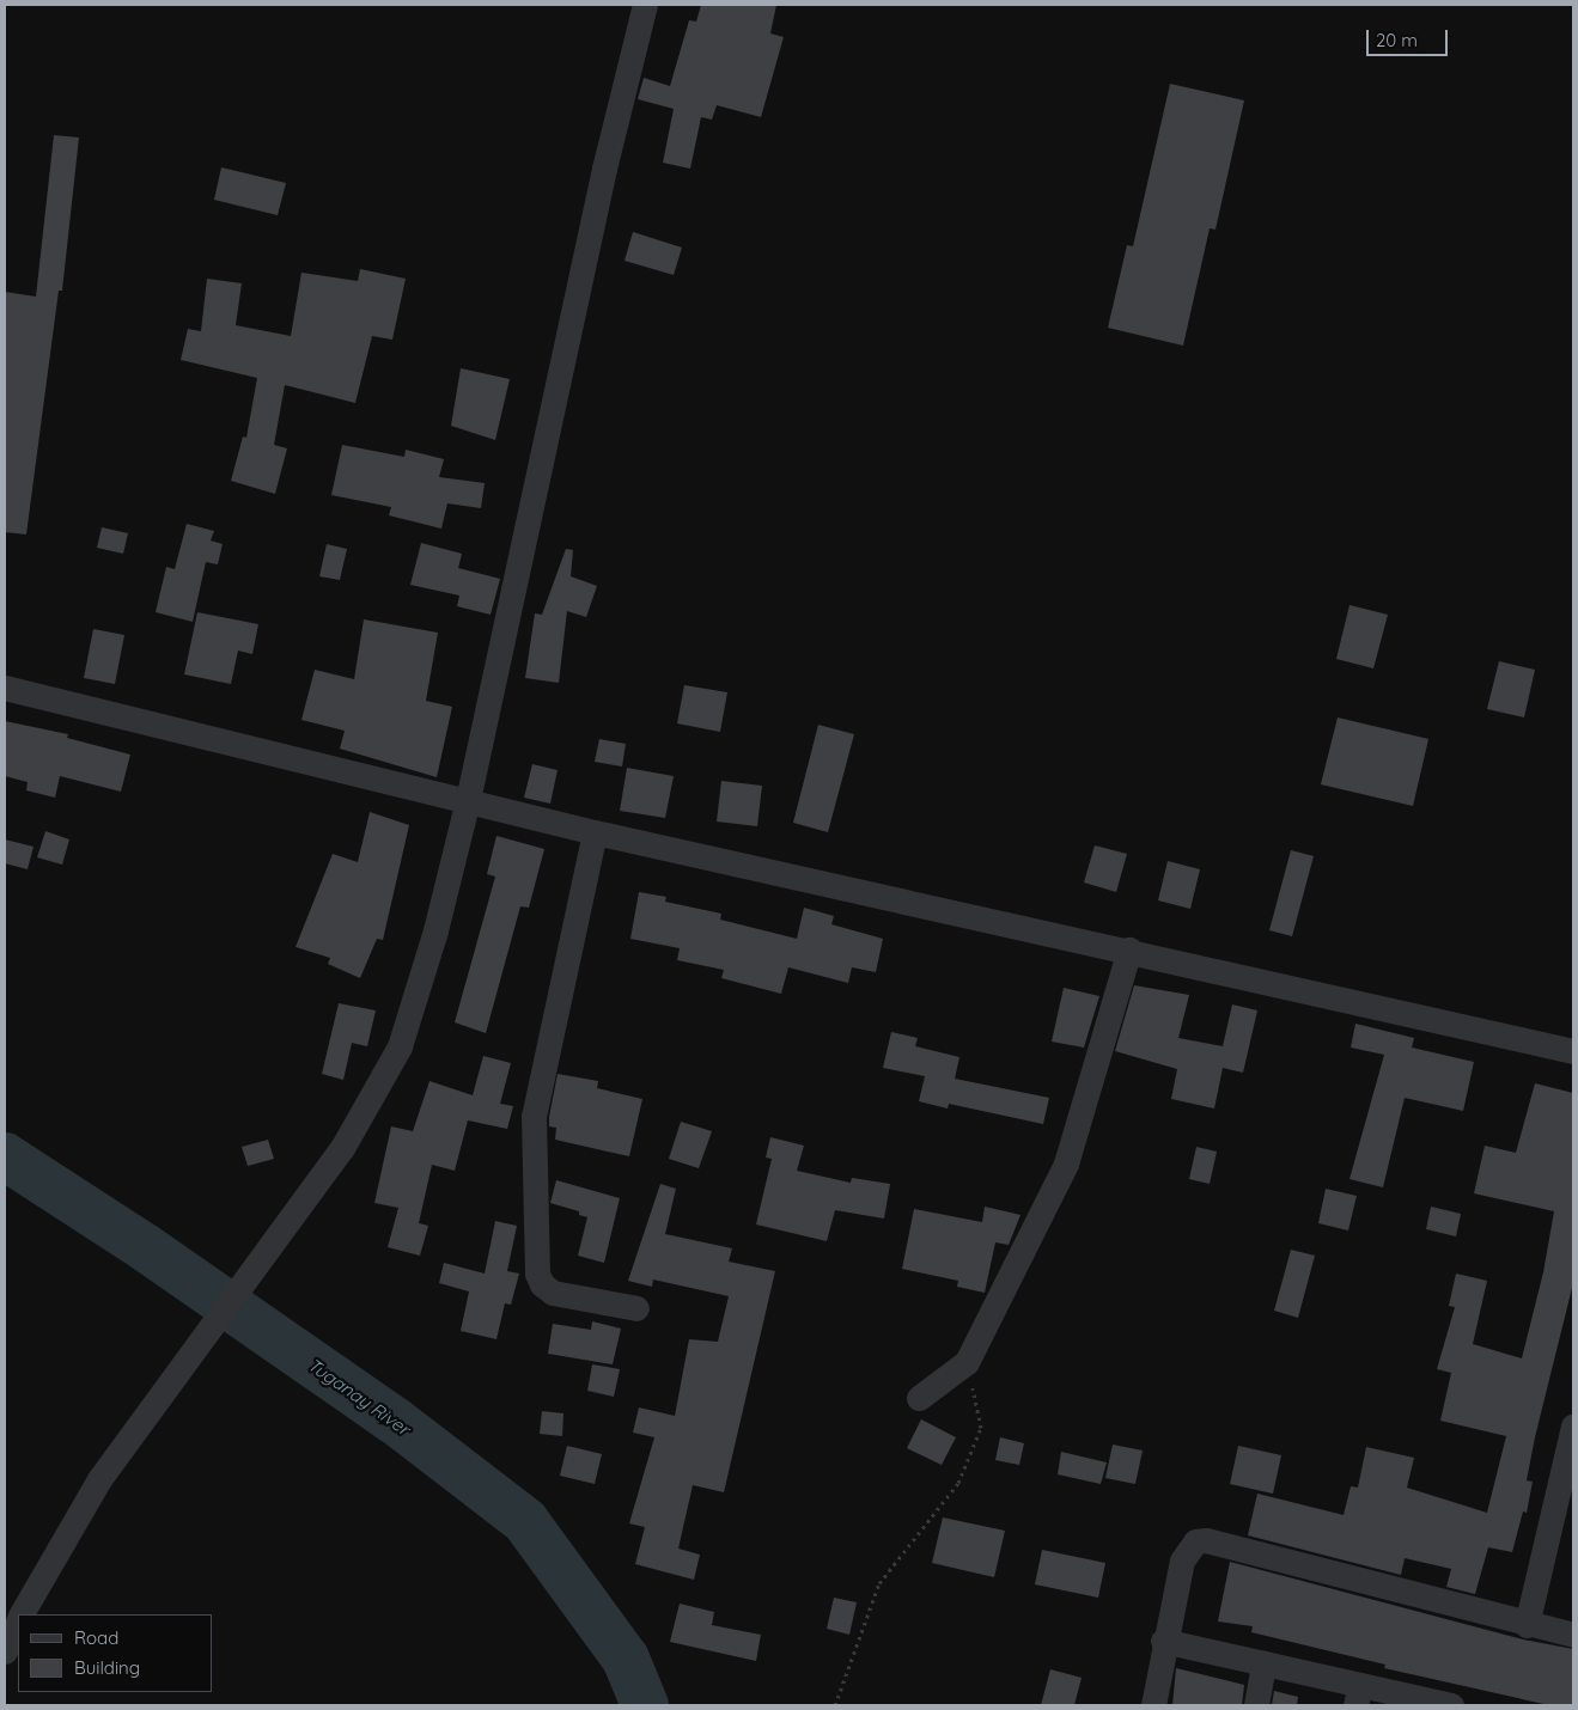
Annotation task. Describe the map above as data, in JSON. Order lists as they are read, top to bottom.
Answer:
{
  "water": ["Tuganay River"],
  "legend": ["Road", "Building"],
  "scale_bar": "20 m"
}
